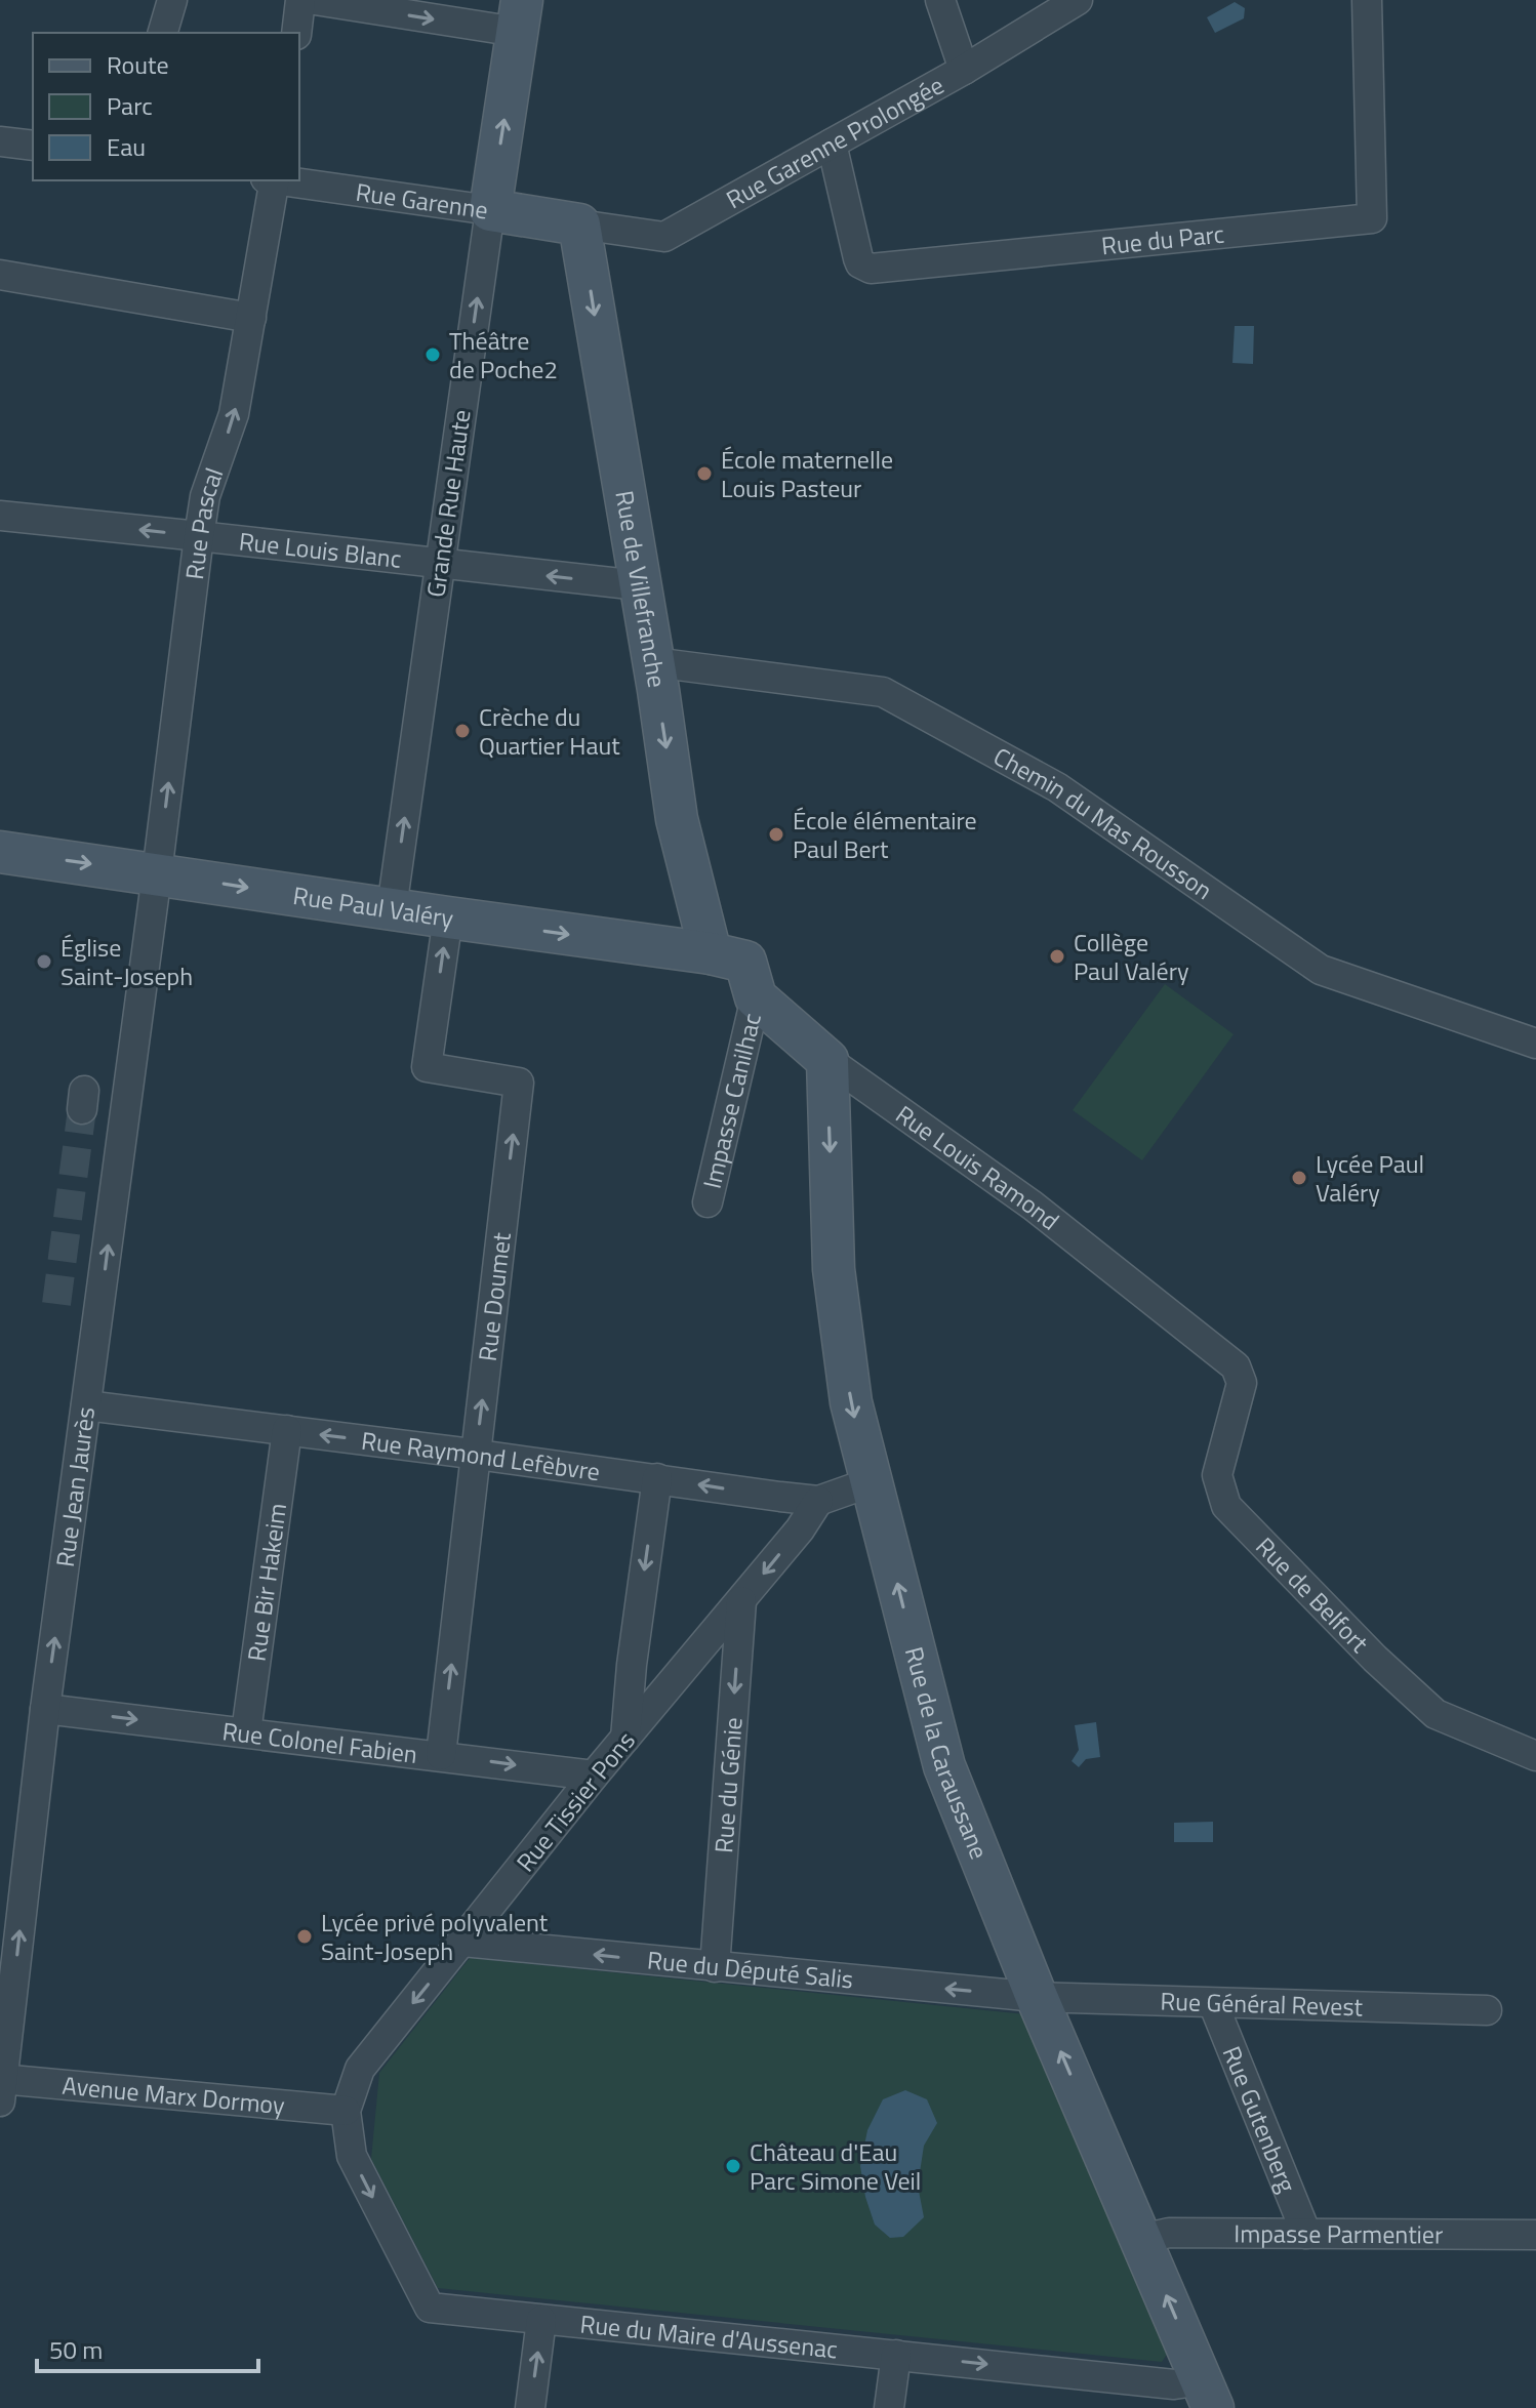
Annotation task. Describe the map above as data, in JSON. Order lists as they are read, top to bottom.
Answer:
{
  "streets": {
    "street": [
      "Rue Garenne Prolongée",
      "Rue Garenne",
      "Rue du Parc",
      "Grande Rue Haute",
      "Rue Pascal",
      "Rue Louis Blanc",
      "Rue de Villefranche",
      "Chemin du Mas Rousson",
      "Rue Paul Valéry",
      "Impasse Canilhac",
      "Rue Louis Ramond",
      "Rue Doumet",
      "Rue Raymond Lefèbvre",
      "Rue Jean Jaurès",
      "Rue Bir Hakeim",
      "Rue de Belfort",
      "Rue Colonel Fabien",
      "Rue de la Caraussane",
      "Rue du Génie",
      "Rue Tissier Pons",
      "Rue du Député Salis",
      "Rue Général Revest",
      "Avenue Marx Dormoy",
      "Rue Gutenberg",
      "Impasse Parmentier",
      "Rue du Maire d'Aussenac"
    ]
  },
  "crossings": [
    ["Rue Garenne Prolongée", "Rue Garenne"],
    ["Rue Garenne Prolongée", "Rue du Parc"],
    ["Rue Garenne Prolongée", "Rue de Villefranche"],
    ["Rue Garenne", "Grande Rue Haute"],
    ["Rue Garenne", "Rue de Villefranche"],
    ["Grande Rue Haute", "Rue Louis Blanc"],
    ["Grande Rue Haute", "Rue Paul Valéry"],
    ["Rue Pascal", "Rue Louis Blanc"],
    ["Rue Pascal", "Rue Paul Valéry"],
    ["Rue Pascal", "Rue Jean Jaurès"],
    ["Rue Louis Blanc", "Rue de Villefranche"],
    ["Rue de Villefranche", "Chemin du Mas Rousson"],
    ["Rue de Villefranche", "Rue Paul Valéry"],
    ["Rue de Villefranche", "Impasse Canilhac"],
    ["Rue de Villefranche", "Rue Louis Ramond"],
    ["Rue Paul Valéry", "Impasse Canilhac"],
    ["Rue Paul Valéry", "Rue Louis Ramond"],
    ["Rue Paul Valéry", "Rue Doumet"],
    ["Rue Paul Valéry", "Rue Jean Jaurès"],
    ["Impasse Canilhac", "Rue Louis Ramond"],
    ["Rue Louis Ramond", "Rue de Belfort"],
    ["Rue Louis Ramond", "Rue de la Caraussane"],
    ["Rue Doumet", "Rue Raymond Lefèbvre"],
    ["Rue Doumet", "Rue Colonel Fabien"],
    ["Rue Raymond Lefèbvre", "Rue Jean Jaurès"],
    ["Rue Raymond Lefèbvre", "Rue Bir Hakeim"],
    ["Rue Raymond Lefèbvre", "Rue de la Caraussane"],
    ["Rue Raymond Lefèbvre", "Rue Tissier Pons"],
    ["Rue Jean Jaurès", "Rue Colonel Fabien"],
    ["Rue Jean Jaurès", "Avenue Marx Dormoy"],
    ["Rue Bir Hakeim", "Rue Colonel Fabien"],
    ["Rue Colonel Fabien", "Rue Tissier Pons"],
    ["Rue de la Caraussane", "Rue du Député Salis"],
    ["Rue de la Caraussane", "Rue Général Revest"],
    ["Rue de la Caraussane", "Impasse Parmentier"],
    ["Rue de la Caraussane", "Rue du Maire d'Aussenac"],
    ["Rue du Génie", "Rue Tissier Pons"],
    ["Rue du Génie", "Rue du Député Salis"],
    ["Rue Tissier Pons", "Rue du Député Salis"],
    ["Rue Tissier Pons", "Avenue Marx Dormoy"],
    ["Rue Tissier Pons", "Rue du Maire d'Aussenac"],
    ["Rue du Député Salis", "Rue Général Revest"],
    ["Rue Général Revest", "Rue Gutenberg"],
    ["Avenue Marx Dormoy", "Rue du Maire d'Aussenac"],
    ["Rue Gutenberg", "Impasse Parmentier"]
  ],
  "one_way": [
    "Grande Rue Haute",
    "Rue Pascal",
    "Rue de Villefranche",
    "Rue Paul Valéry",
    "Rue Doumet",
    "Rue Raymond Lefèbvre",
    "Rue Jean Jaurès",
    "Rue Colonel Fabien",
    "Rue Tissier Pons",
    "Rue du Député Salis",
    "Rue du Maire d'Aussenac"
  ],
  "places": [
    "Théâtre de Poche2",
    "École maternelle Louis Pasteur",
    "Crèche du Quartier Haut",
    "École élémentaire Paul Bert",
    "Collège Paul Valéry",
    "Église Saint-Joseph",
    "Lycée Paul Valéry",
    "Lycée privé polyvalent Saint-Joseph",
    "Château d'Eau Parc Simone Veil"
  ],
  "legend": ["Route", "Parc", "Eau"],
  "scale_bar": "50 m"
}
